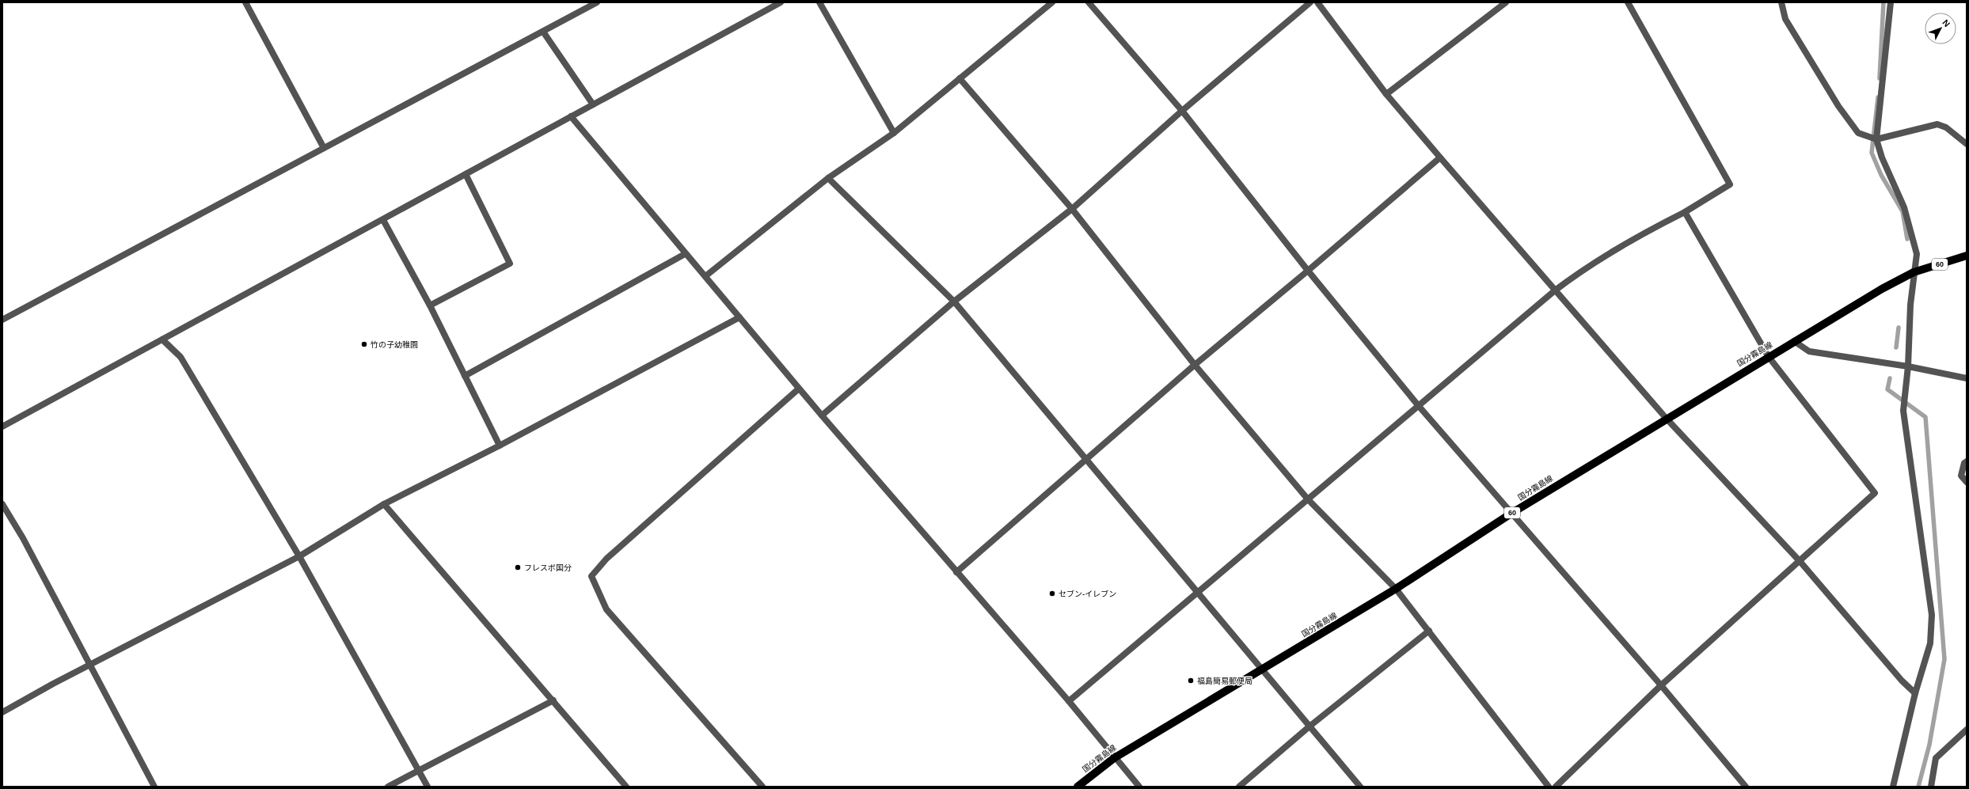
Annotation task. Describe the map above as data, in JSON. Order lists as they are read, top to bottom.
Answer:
{
  "streets": {
    "main road": ["60", "国分霧島線"]
  },
  "places": [
    "竹の子幼稚園",
    "フレスポ国分",
    "セブン-イレブン",
    "福島簡易郵便局"
  ],
  "north": "top right"
}
